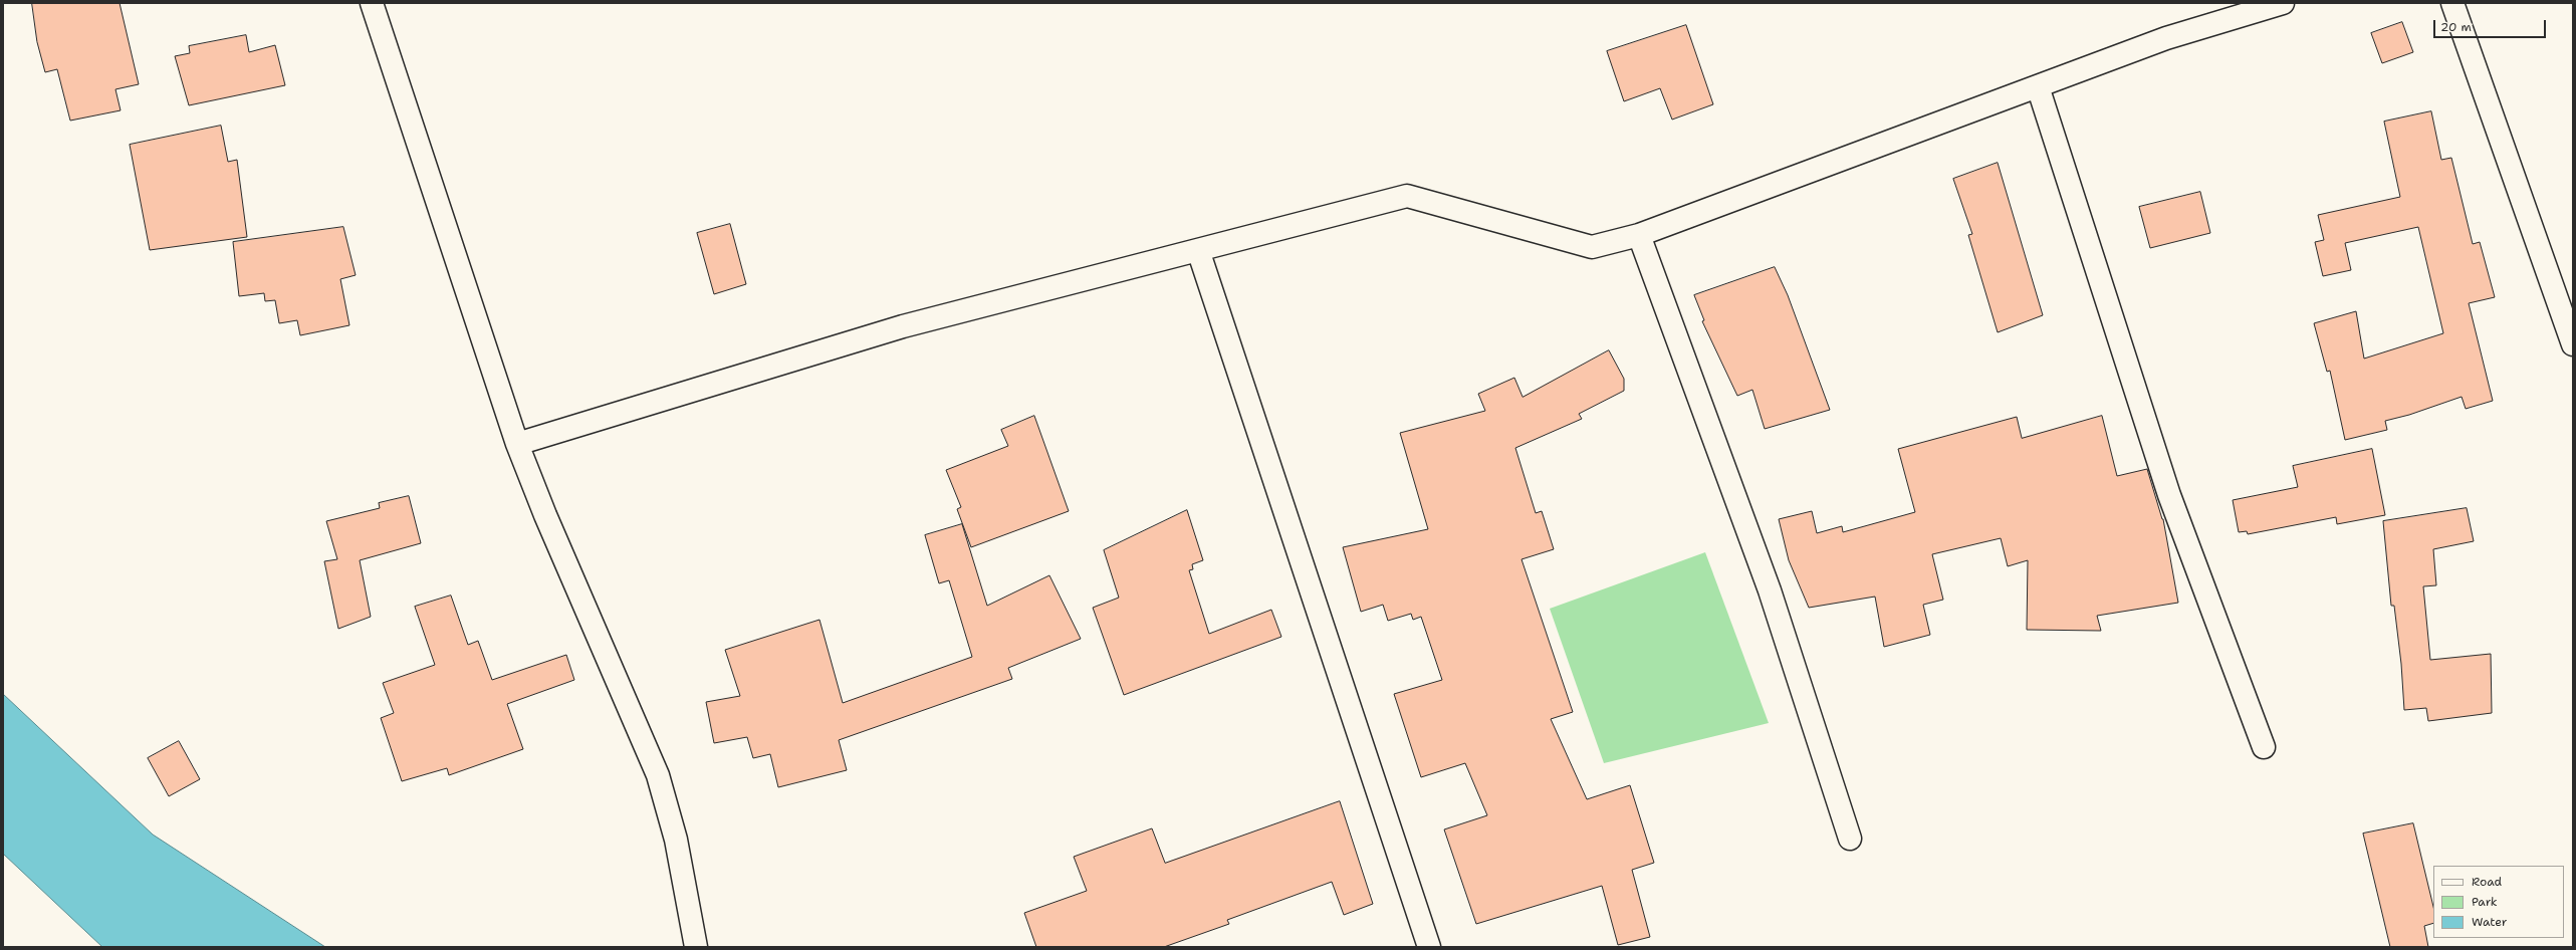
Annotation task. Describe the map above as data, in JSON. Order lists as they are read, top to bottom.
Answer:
{
  "legend": ["Road", "Park", "Water"],
  "scale_bar": "20 m"
}
